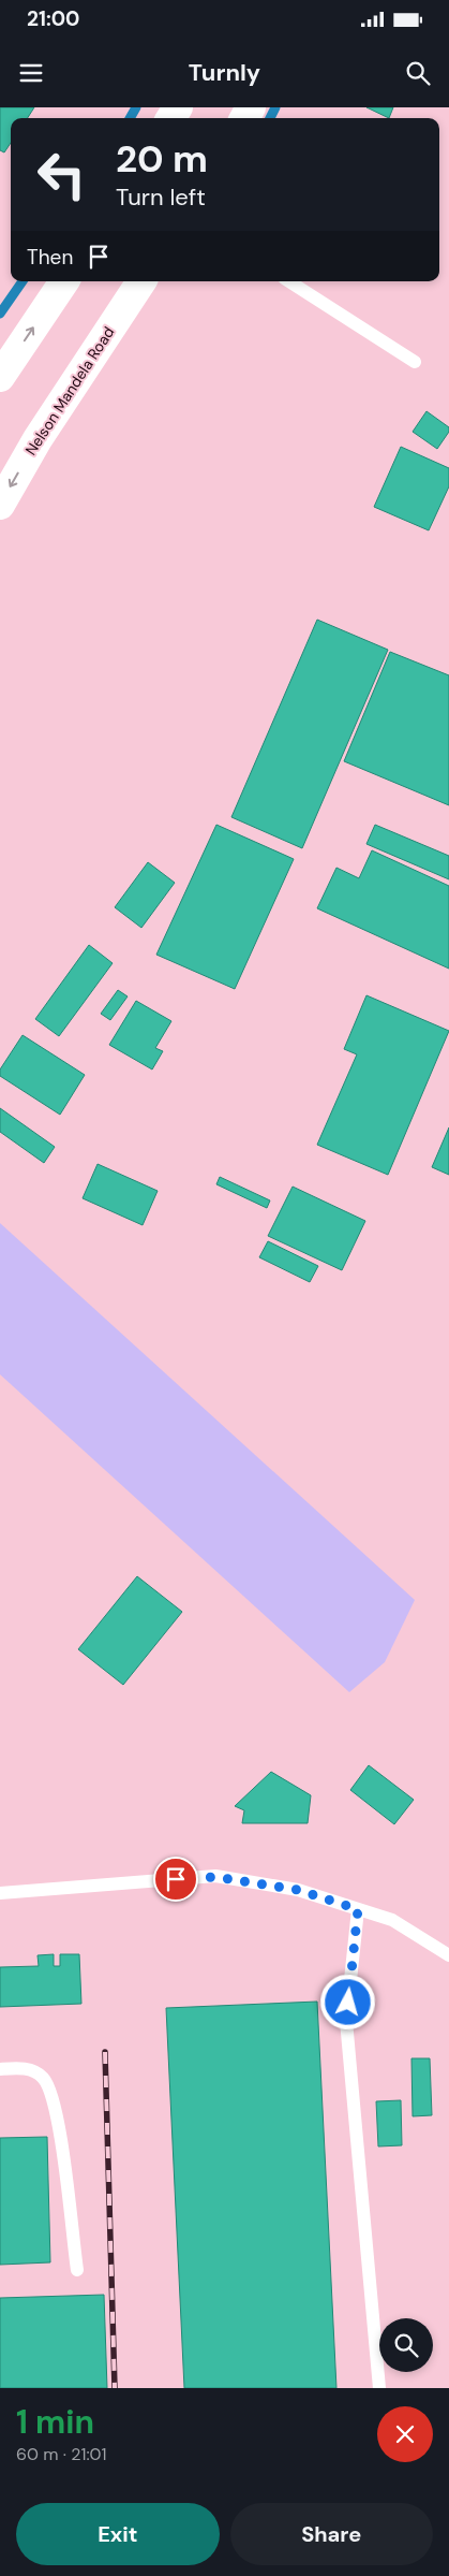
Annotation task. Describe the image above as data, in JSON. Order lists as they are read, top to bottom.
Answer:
{
  "streets": {
    "main road": ["Nelson Mandela Road"]
  },
  "page": {
    "status": "21:00",
    "header": "Turnly",
    "turn": ["20 m", "Turn left"],
    "then": "Then",
    "heading": ["1 min", "60 m · 21:01"],
    "buttons": ["Exit", "Share"]
  }
}
